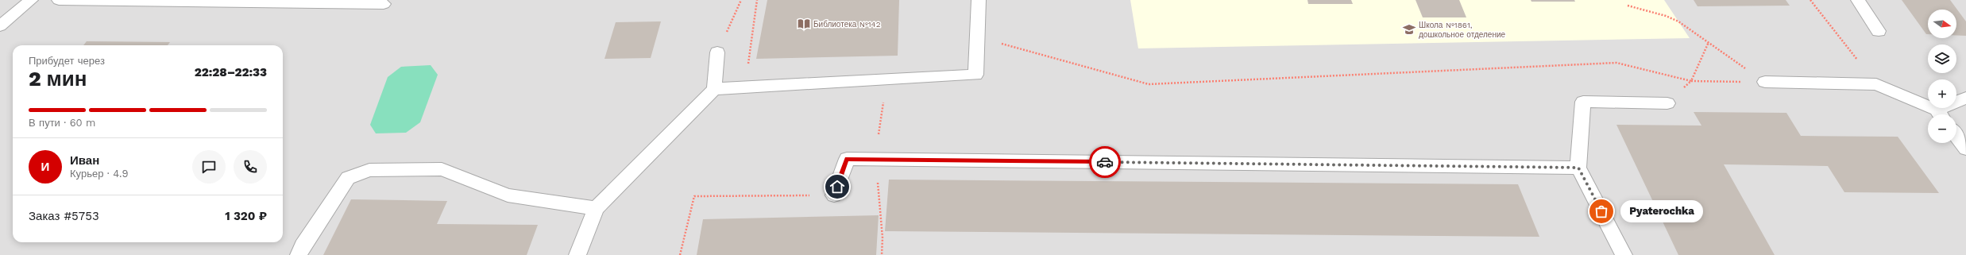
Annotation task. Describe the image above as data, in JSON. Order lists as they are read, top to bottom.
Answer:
{
  "places": {
    "library": ["Библиотека №142"],
    "school or university": ["Школа №1861, дошкольное отделение"],
    "other": ["Pyaterochka"]
  },
  "north": "right",
  "page": {
    "map_buttons": ["+", "−"],
    "heading": ["2 мин", "Прибудет через", "22:28–22:33"],
    "panel": [
      "Иван",
      "Курьер · 4.9",
      "Заказ #5753",
      "1 320 ₽"
    ],
    "bar": "В пути · 60 m",
    "round": "И",
    "bubble": "Pyaterochka"
  }
}
